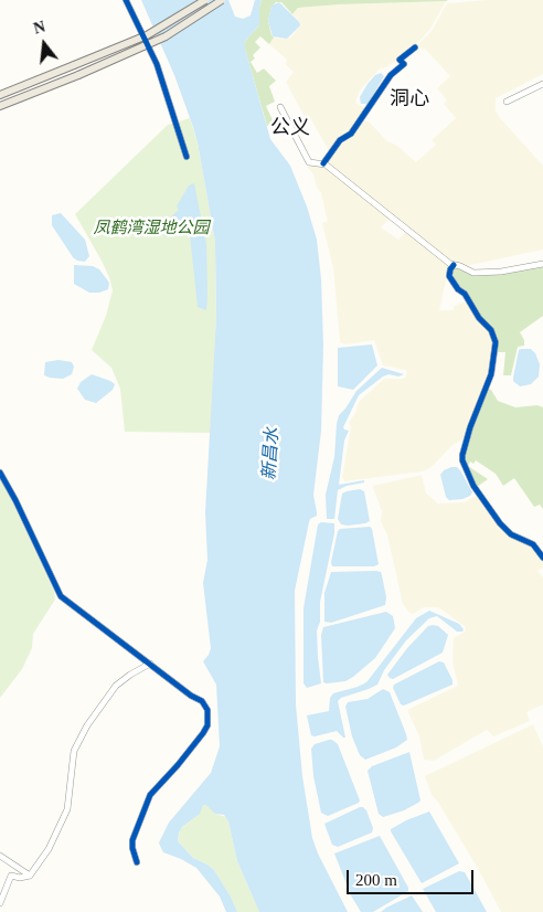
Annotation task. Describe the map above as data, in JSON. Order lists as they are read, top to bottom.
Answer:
{
  "districts": ["洞心", "公义"],
  "water": ["新昌水"],
  "parks": ["凤鹤湾湿地公园"],
  "scale_bar": "200 m",
  "north": "top"
}
